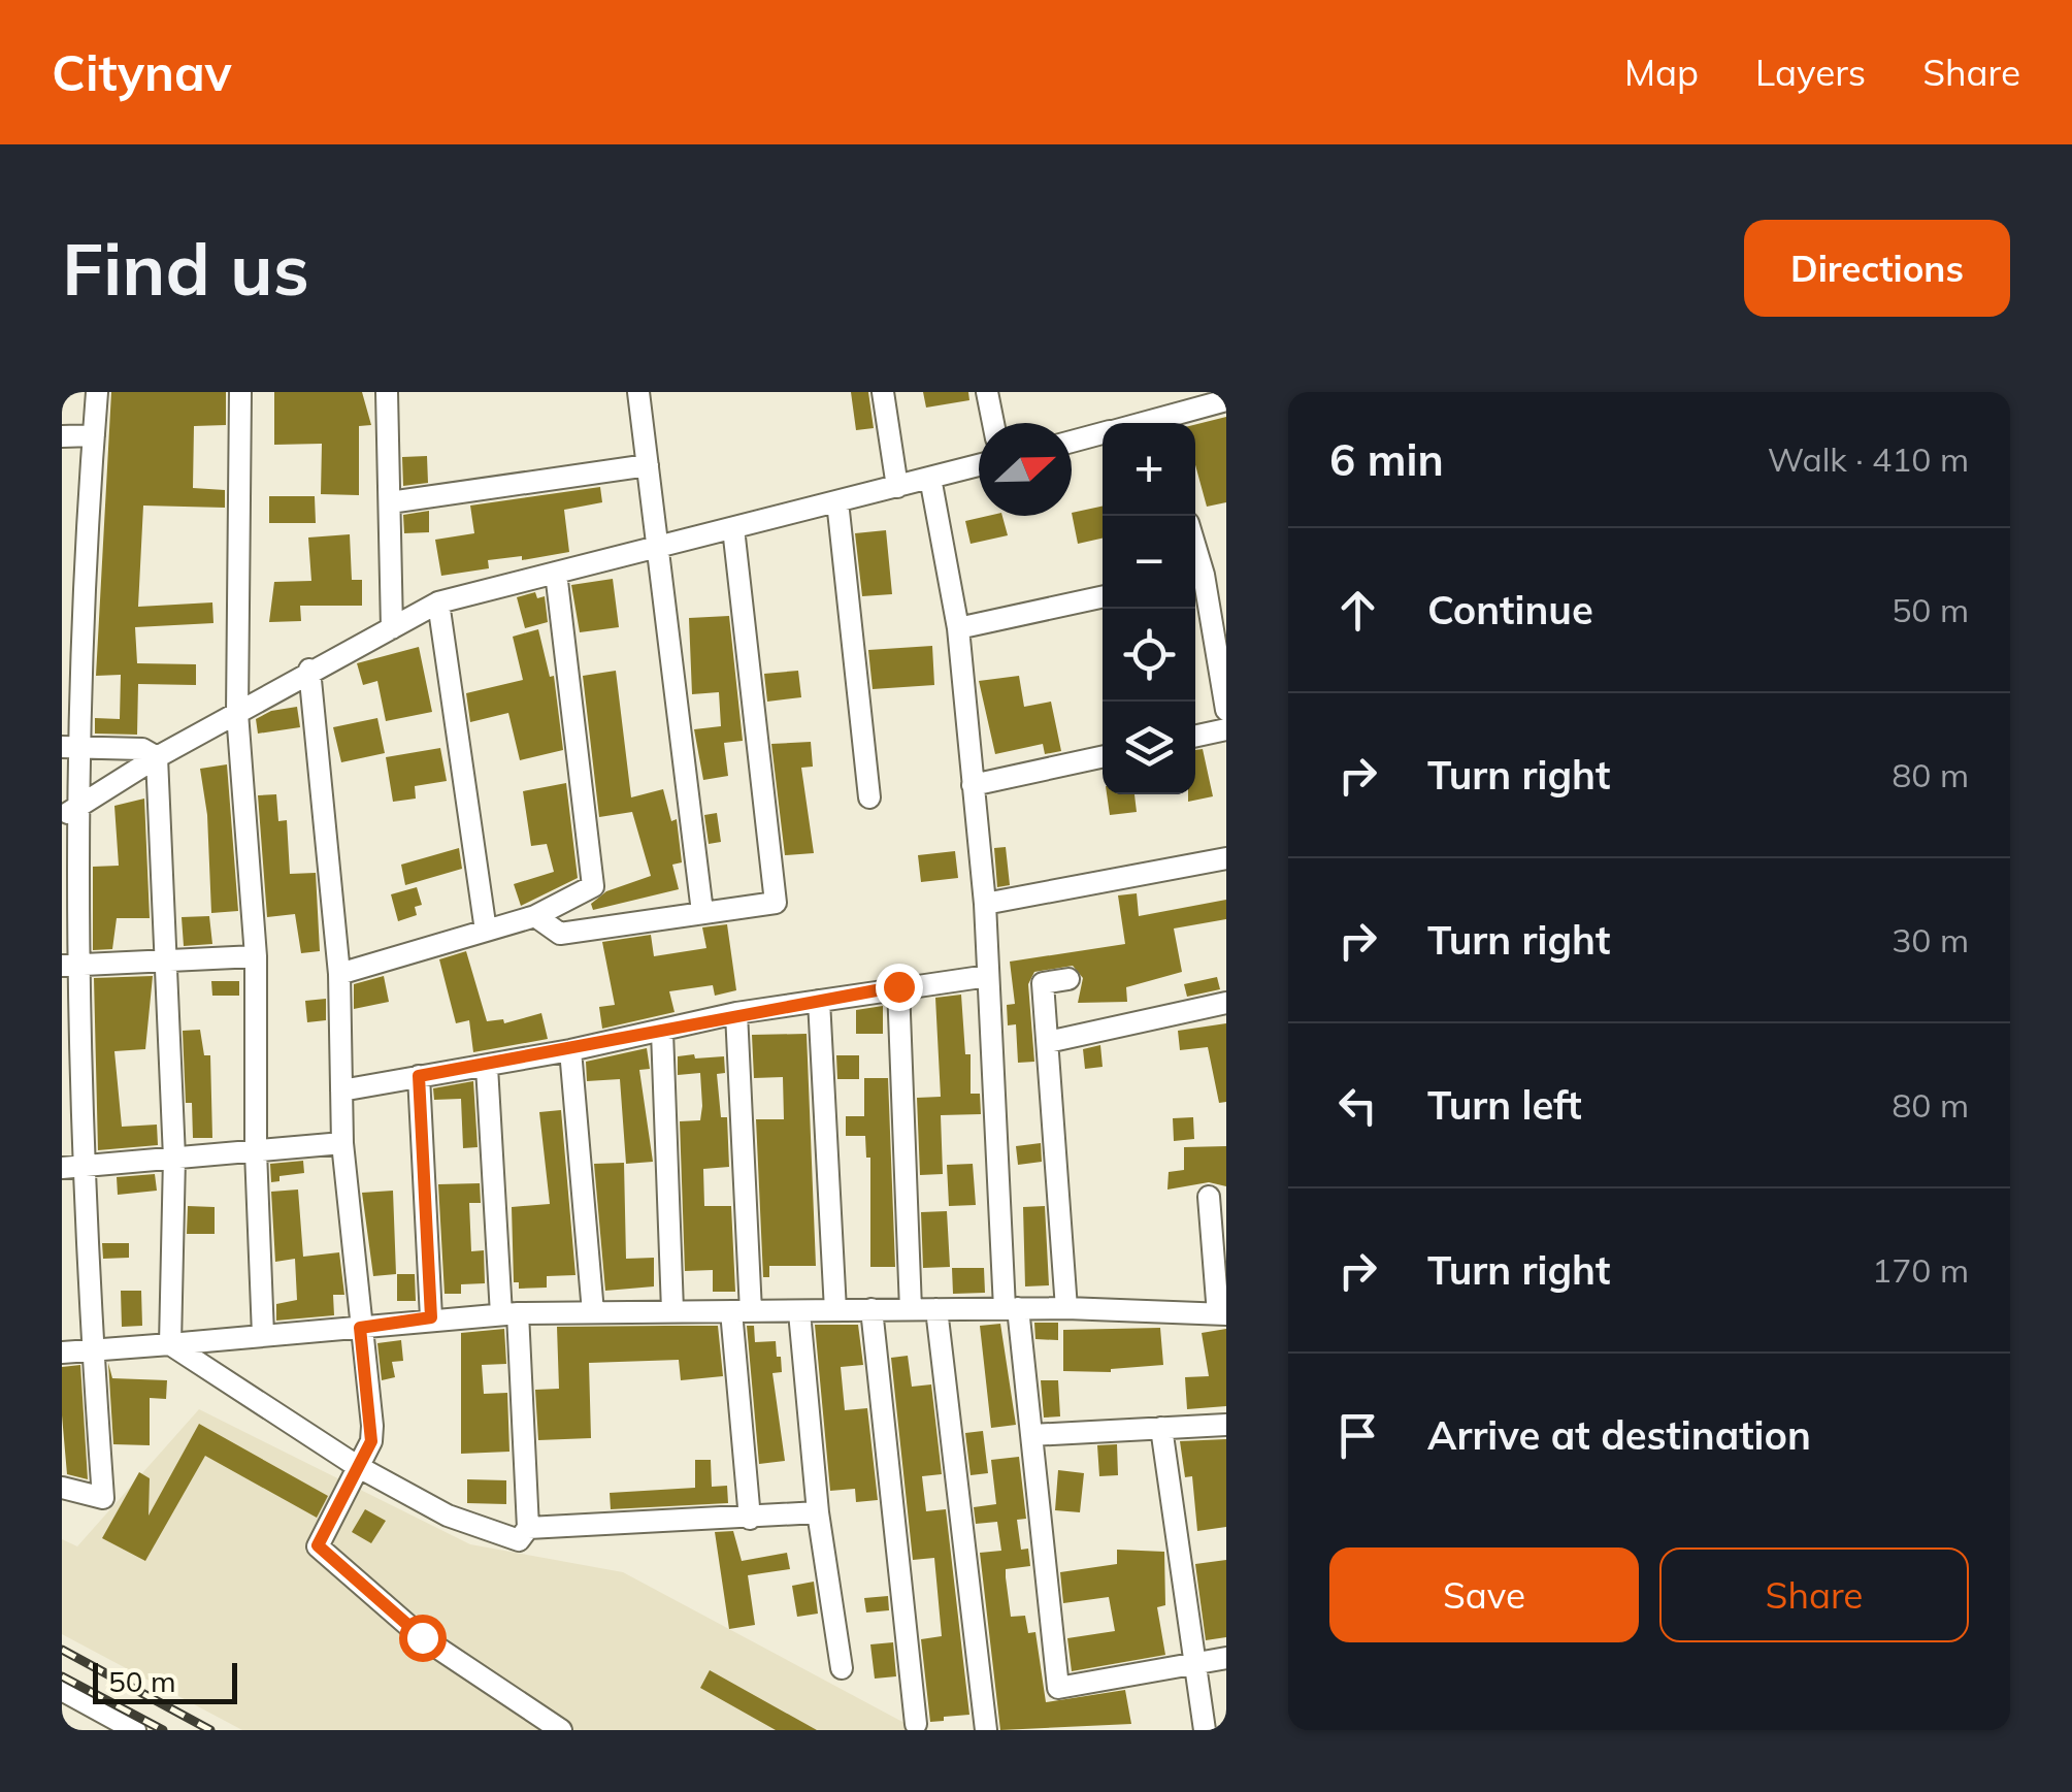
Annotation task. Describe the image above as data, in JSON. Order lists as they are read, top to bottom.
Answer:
{
  "scale_bar": "50 m",
  "north": "right",
  "page": {
    "header": "Citynav",
    "nav": ["Map", "Layers", "Share"],
    "buttons": [
      "Directions",
      ["Save", "Share"]
    ],
    "title": "Find us",
    "heading": ["6 min", "Walk · 410 m"],
    "map_buttons": ["+", "−"],
    "list": [
      ["Continue", "50 m"],
      ["Turn right", "80 m"],
      ["Turn right", "30 m"],
      ["Turn left", "80 m"],
      ["Turn right", "170 m"],
      "Arrive at destination"
    ],
    "scale": "50 m"
  }
}
